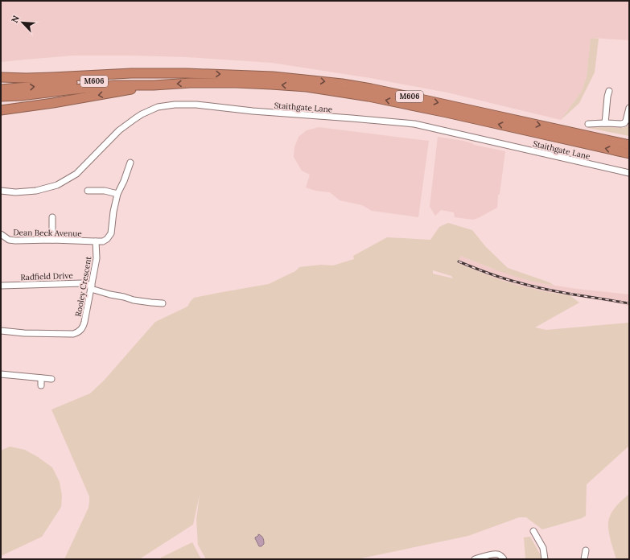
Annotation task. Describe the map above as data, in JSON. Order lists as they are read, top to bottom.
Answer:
{
  "streets": {
    "highway": ["M606"],
    "street": [
      "Staithgate Lane",
      "Dean Beck Avenue",
      "Radfield Drive",
      "Rooley Crescent"
    ]
  },
  "crossings": [
    ["Dean Beck Avenue", "Rooley Crescent"],
    ["Radfield Drive", "Rooley Crescent"]
  ],
  "north": "top left"
}
